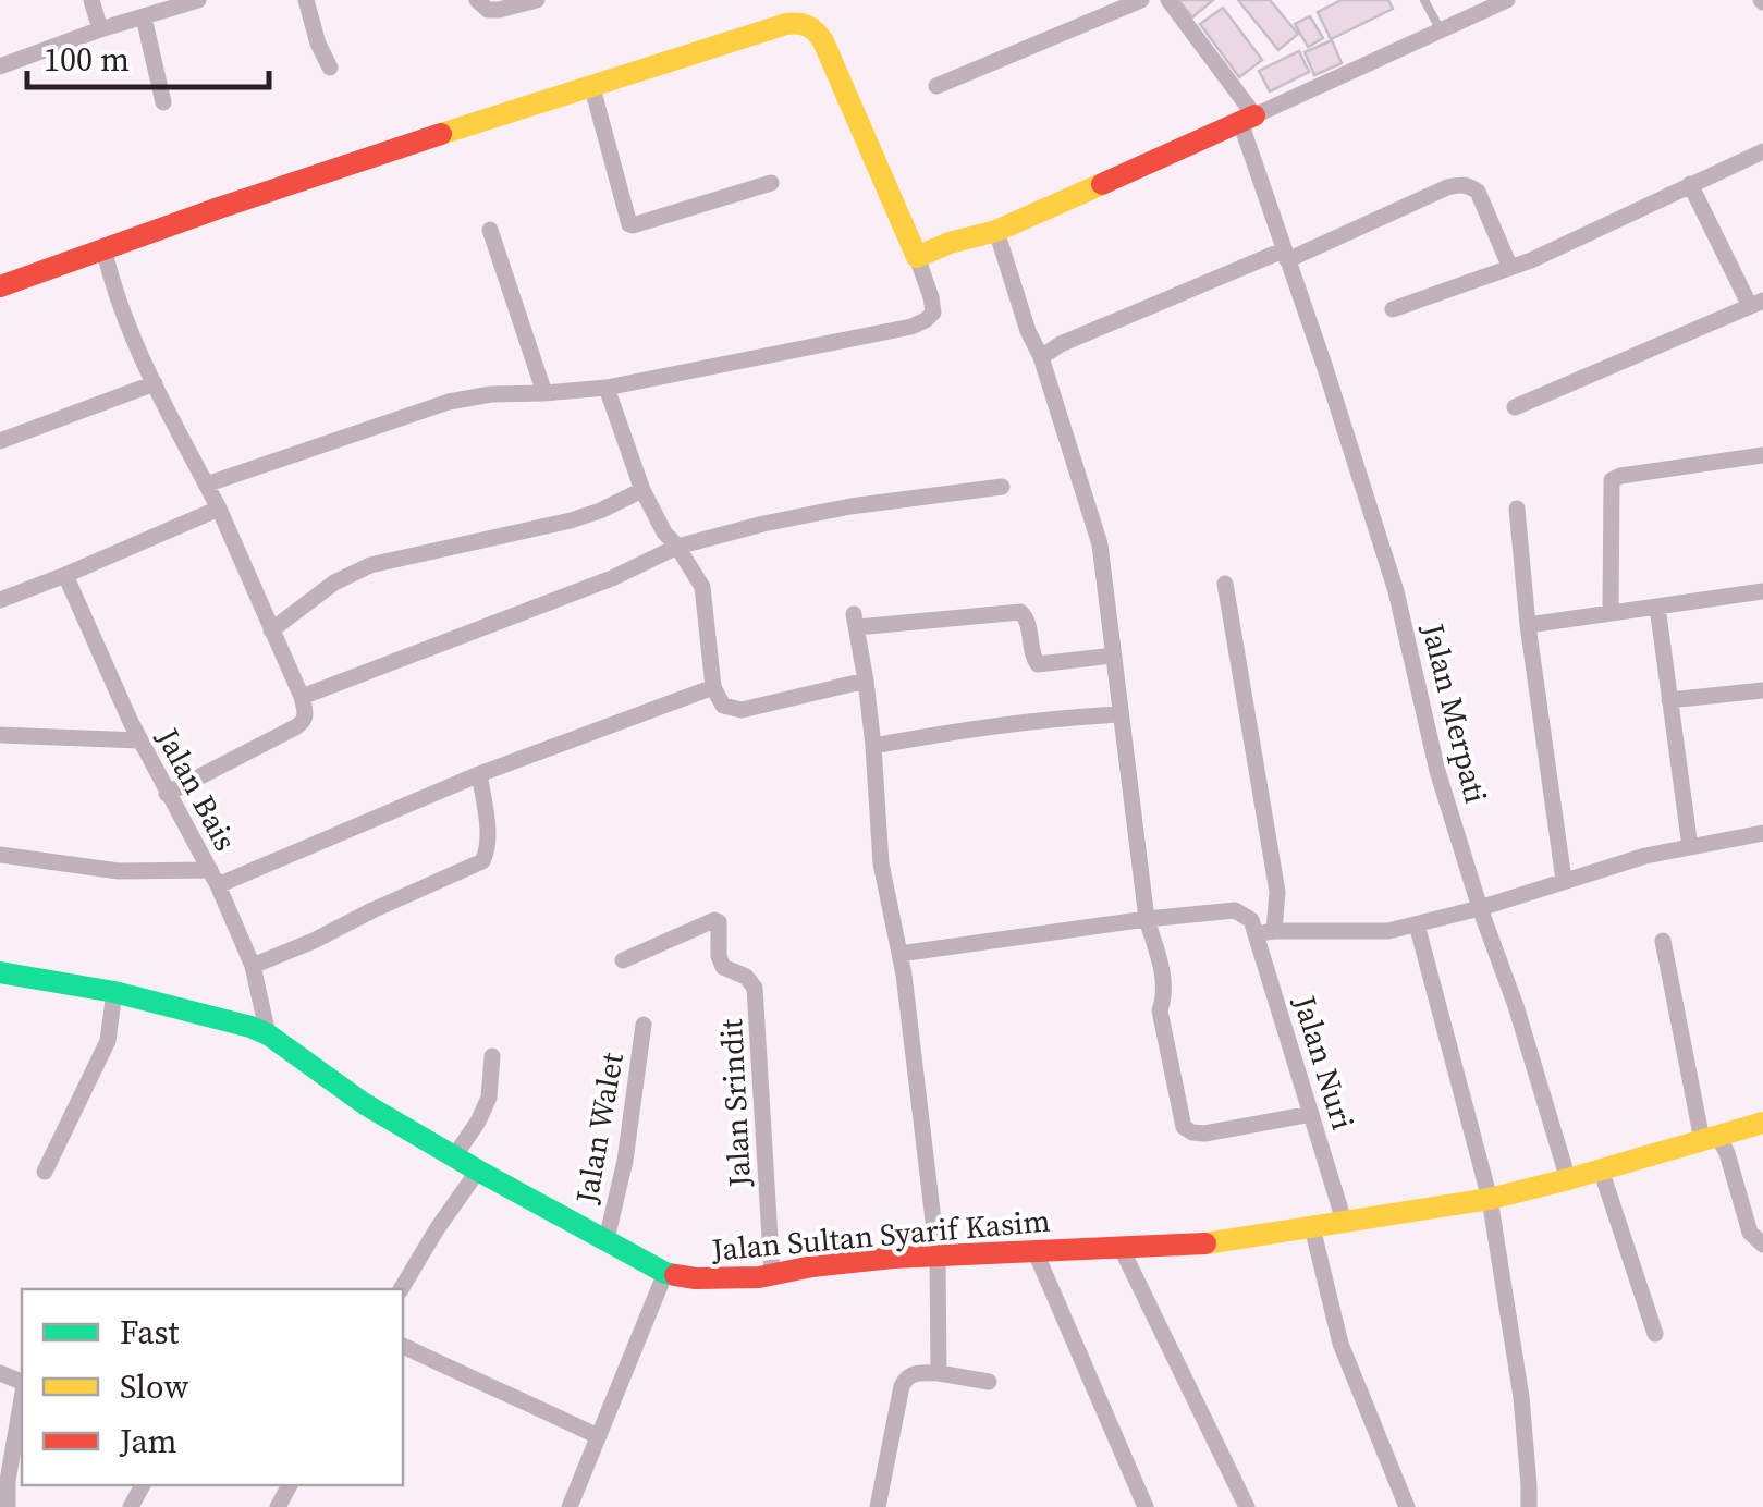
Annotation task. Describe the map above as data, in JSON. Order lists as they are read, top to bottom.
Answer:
{
  "streets": {
    "street": [
      "Jalan Merpati",
      "Jalan Bais",
      "Jalan Nuri",
      "Jalan Srindit",
      "Jalan Walet",
      "Jalan Sultan Syarif Kasim"
    ]
  },
  "crossings": [
    ["Jalan Merpati", "Jalan Sultan Syarif Kasim"],
    ["Jalan Bais", "Jalan Sultan Syarif Kasim"],
    ["Jalan Nuri", "Jalan Sultan Syarif Kasim"],
    ["Jalan Srindit", "Jalan Sultan Syarif Kasim"],
    ["Jalan Walet", "Jalan Sultan Syarif Kasim"]
  ],
  "legend": ["Fast", "Slow", "Jam"],
  "scale_bar": "100 m"
}
